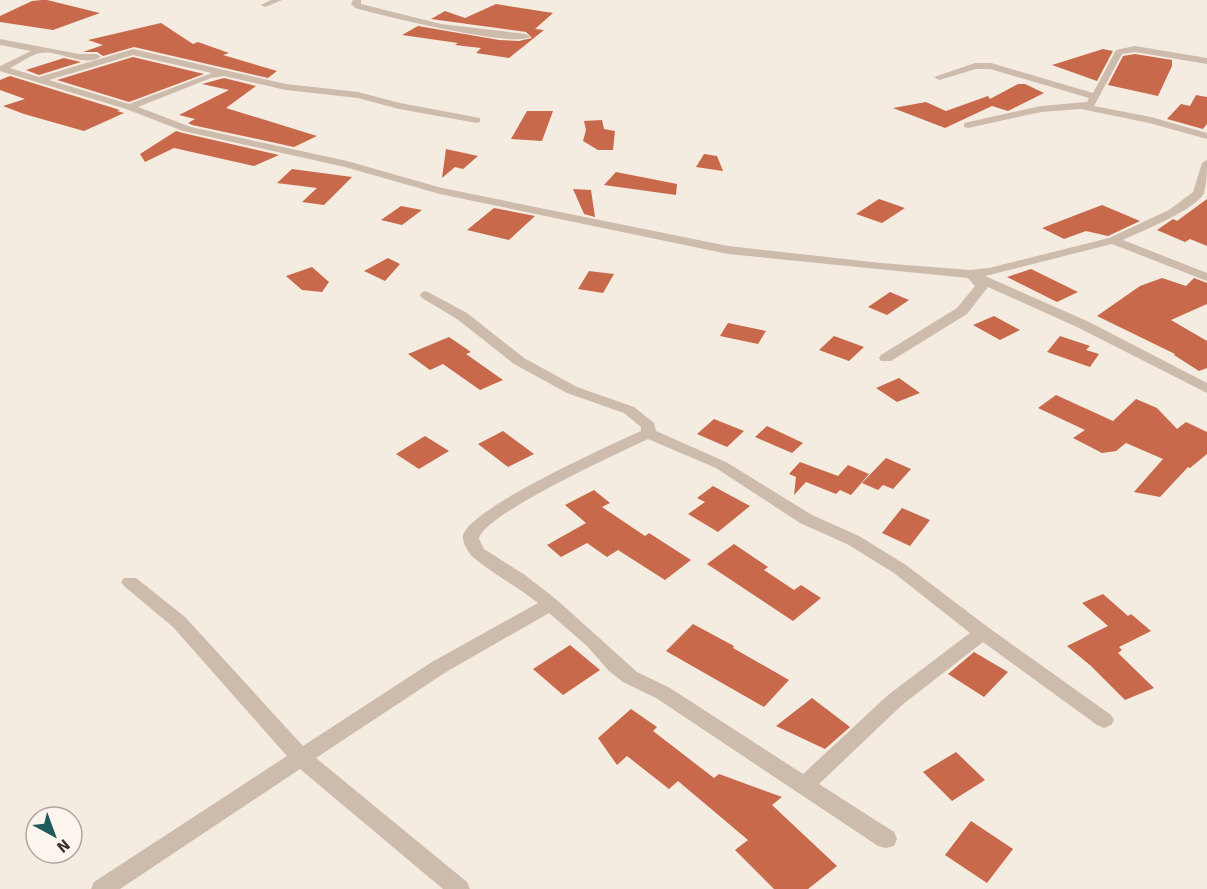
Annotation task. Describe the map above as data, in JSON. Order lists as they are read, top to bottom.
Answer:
{
  "north": "bottom right"
}
